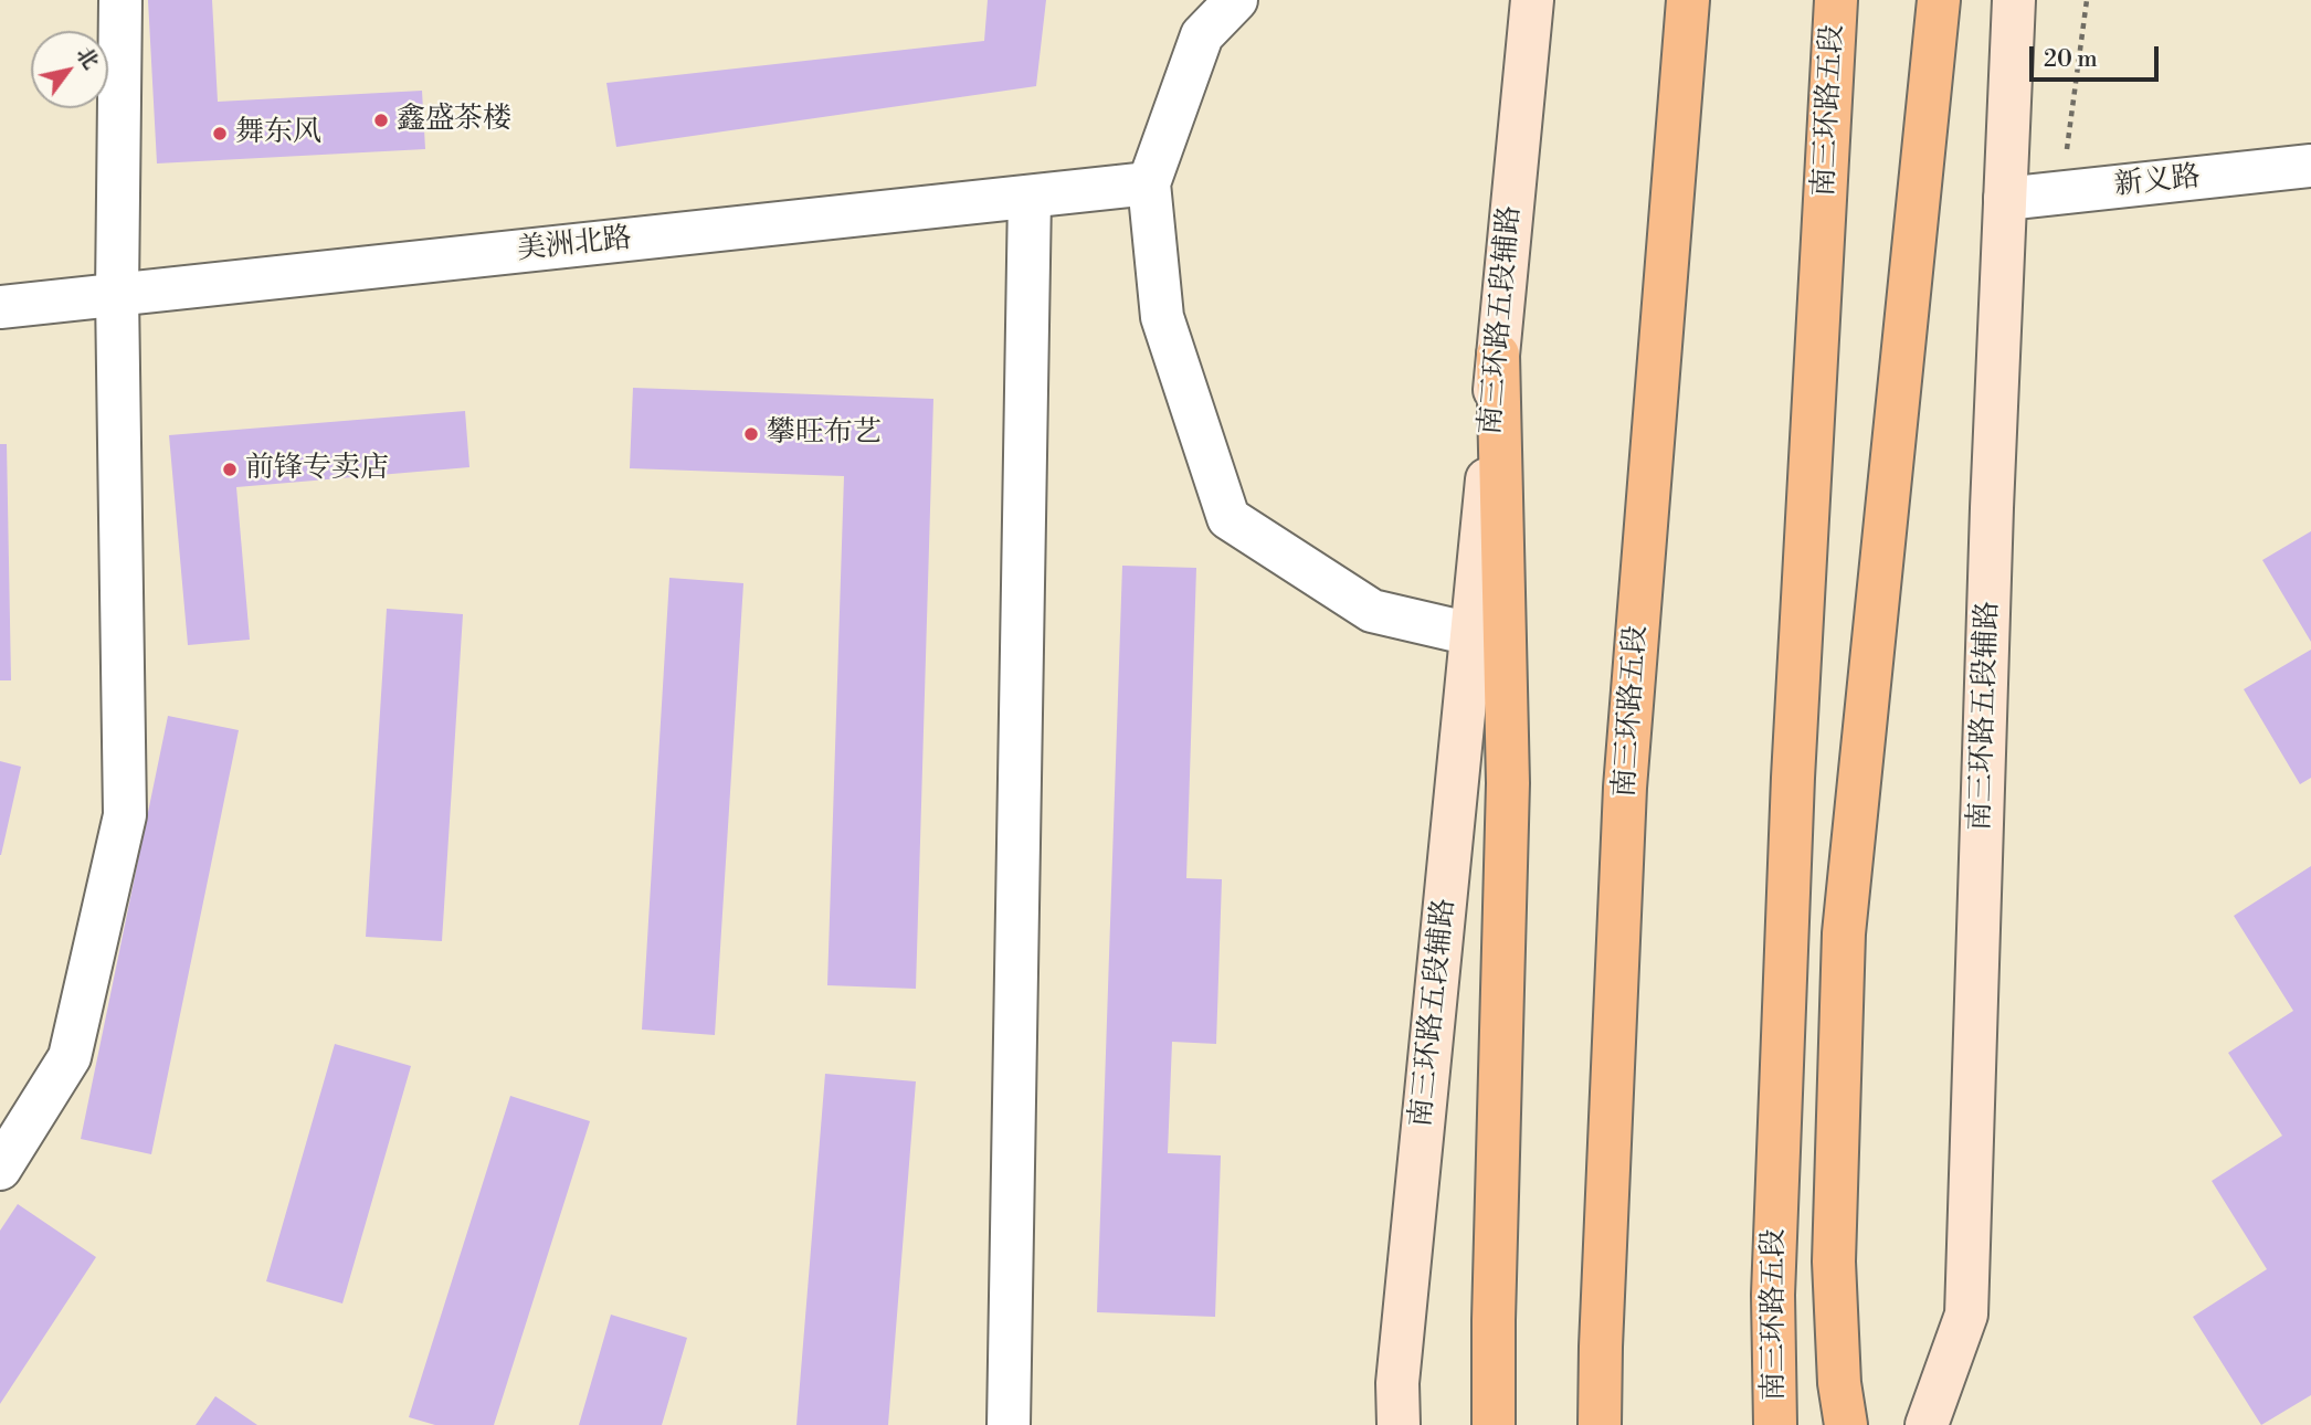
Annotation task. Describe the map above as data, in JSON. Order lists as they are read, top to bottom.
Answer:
{
  "streets": {
    "highway": ["南三环路五段"],
    "main road": ["南三环路五段辅路"],
    "street": ["新义路", "美洲北路"]
  },
  "crossings": [
    ["新义路", "南三环路五段辅路"]
  ],
  "places": [
    "鑫盛茶楼",
    "舞东风",
    "攀旺布艺",
    "前锋专卖店"
  ],
  "scale_bar": "20 m",
  "north": "top right"
}
